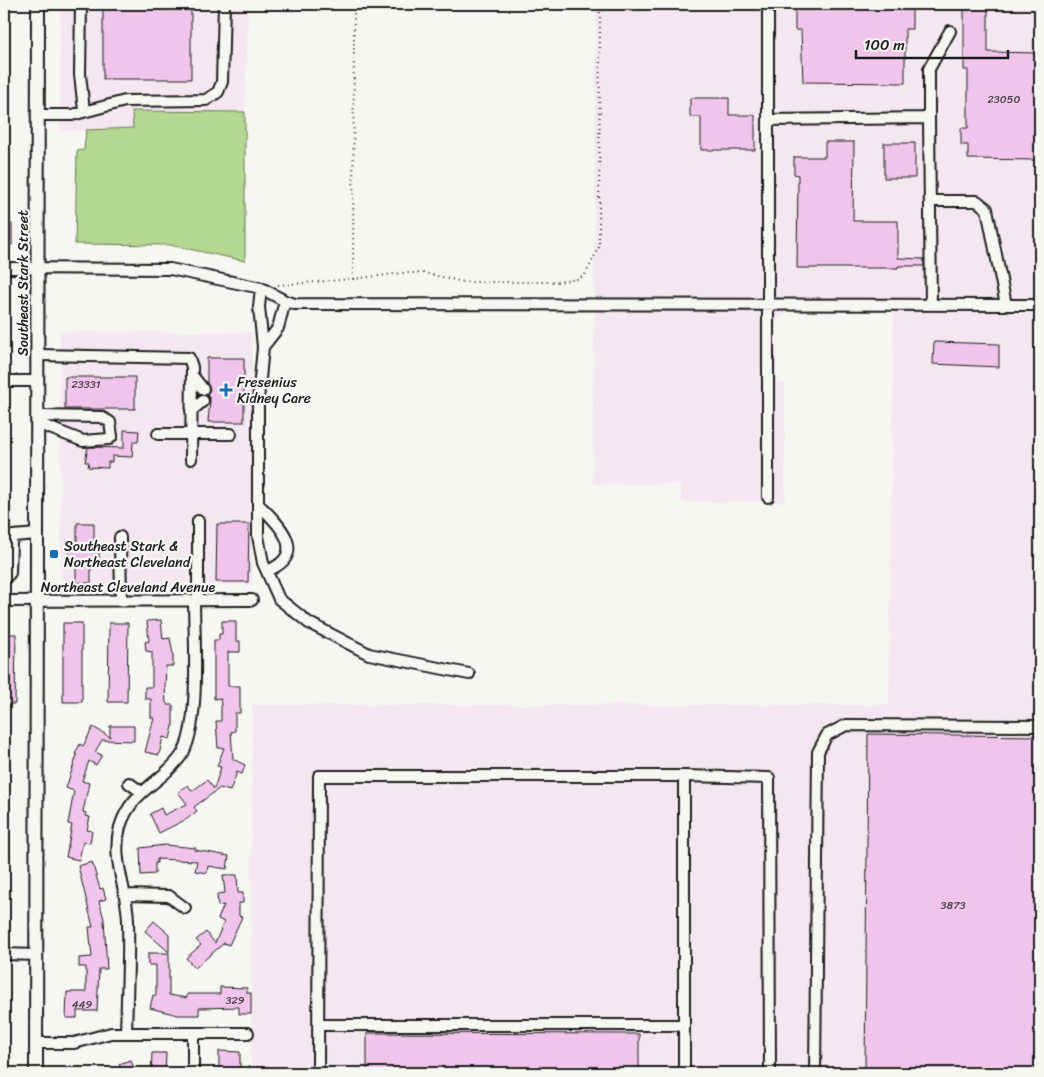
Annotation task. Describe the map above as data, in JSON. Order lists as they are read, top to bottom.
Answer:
{
  "streets": {
    "main road": ["Southeast Stark Street"],
    "street": ["Northeast Cleveland Avenue"]
  },
  "crossings": [
    ["Southeast Stark Street", "Northeast Cleveland Avenue"]
  ],
  "places": {
    "health": ["Fresenius Kidney Care"],
    "transit": ["Southeast Stark & Northeast Cleveland"]
  },
  "house_numbers": [
    "23050",
    "23331",
    "3873",
    "329",
    "449"
  ],
  "scale_bar": "100 m"
}
